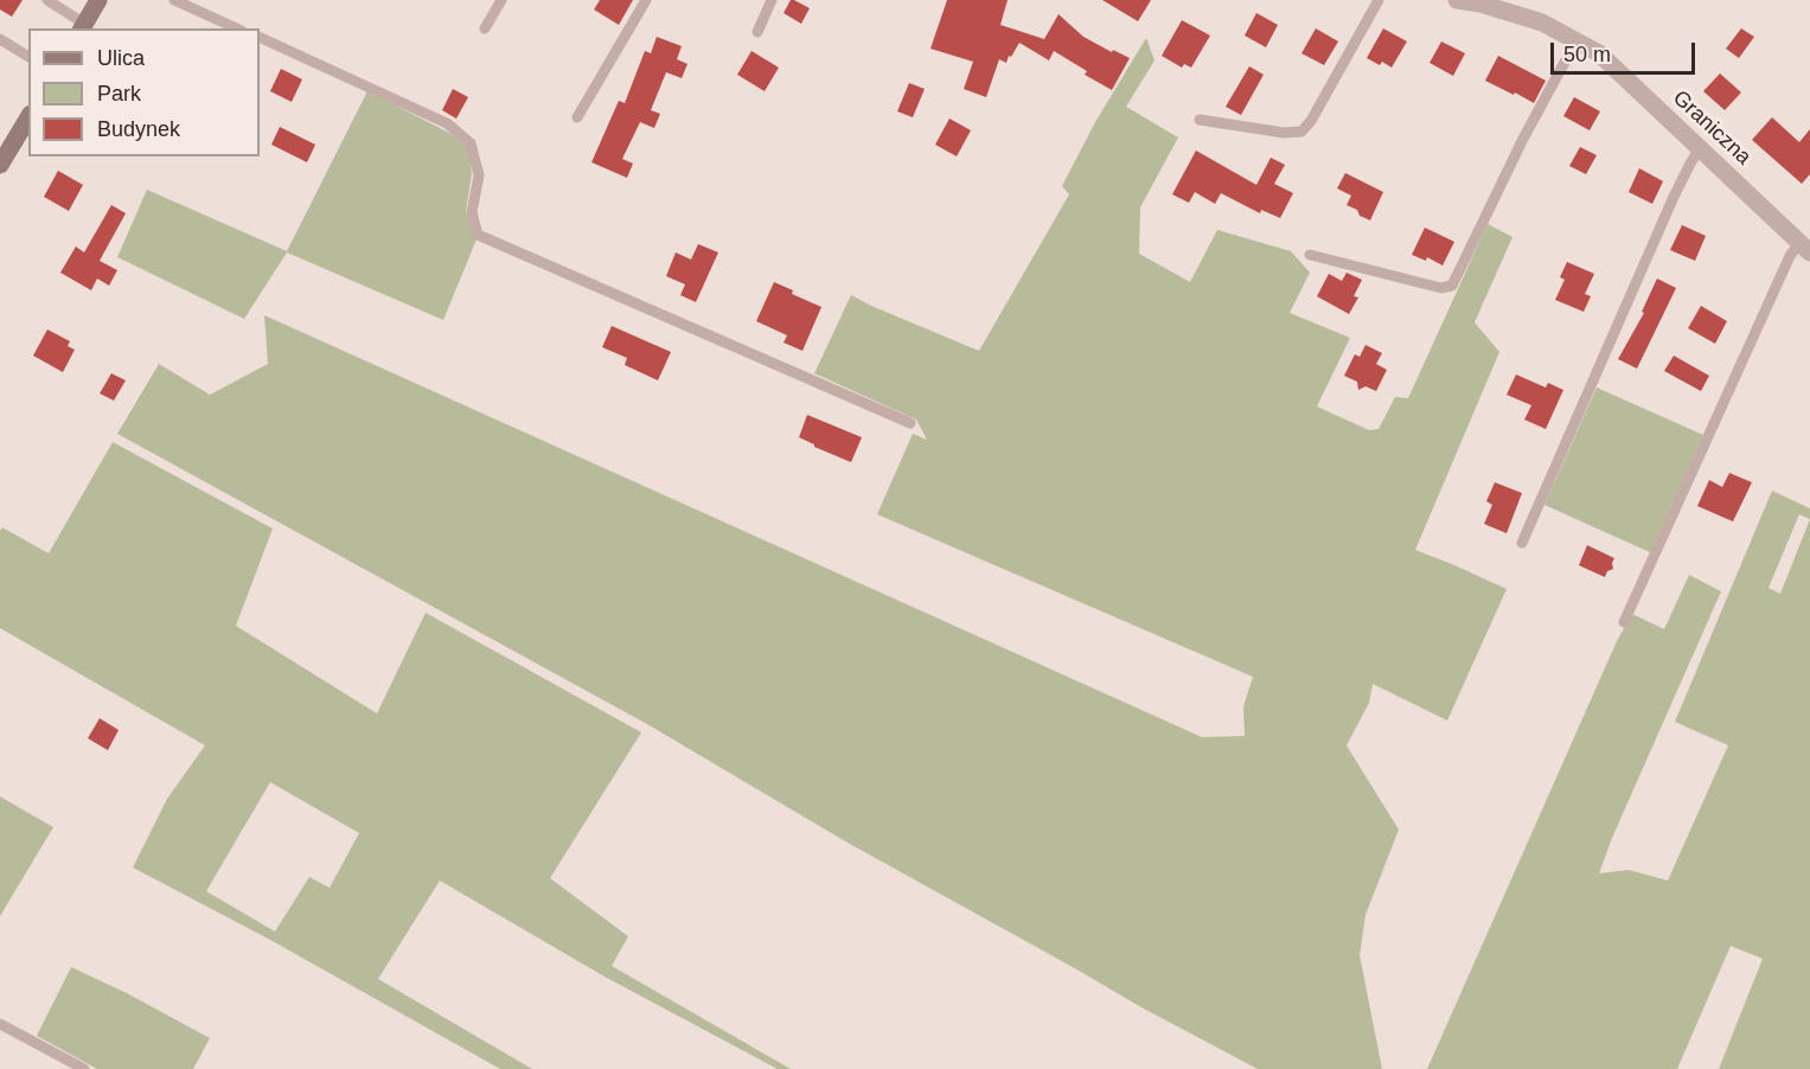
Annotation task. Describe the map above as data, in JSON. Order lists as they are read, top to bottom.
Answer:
{
  "streets": {
    "street": ["Graniczna"]
  },
  "legend": ["Ulica", "Park", "Budynek"],
  "scale_bar": "50 m"
}
